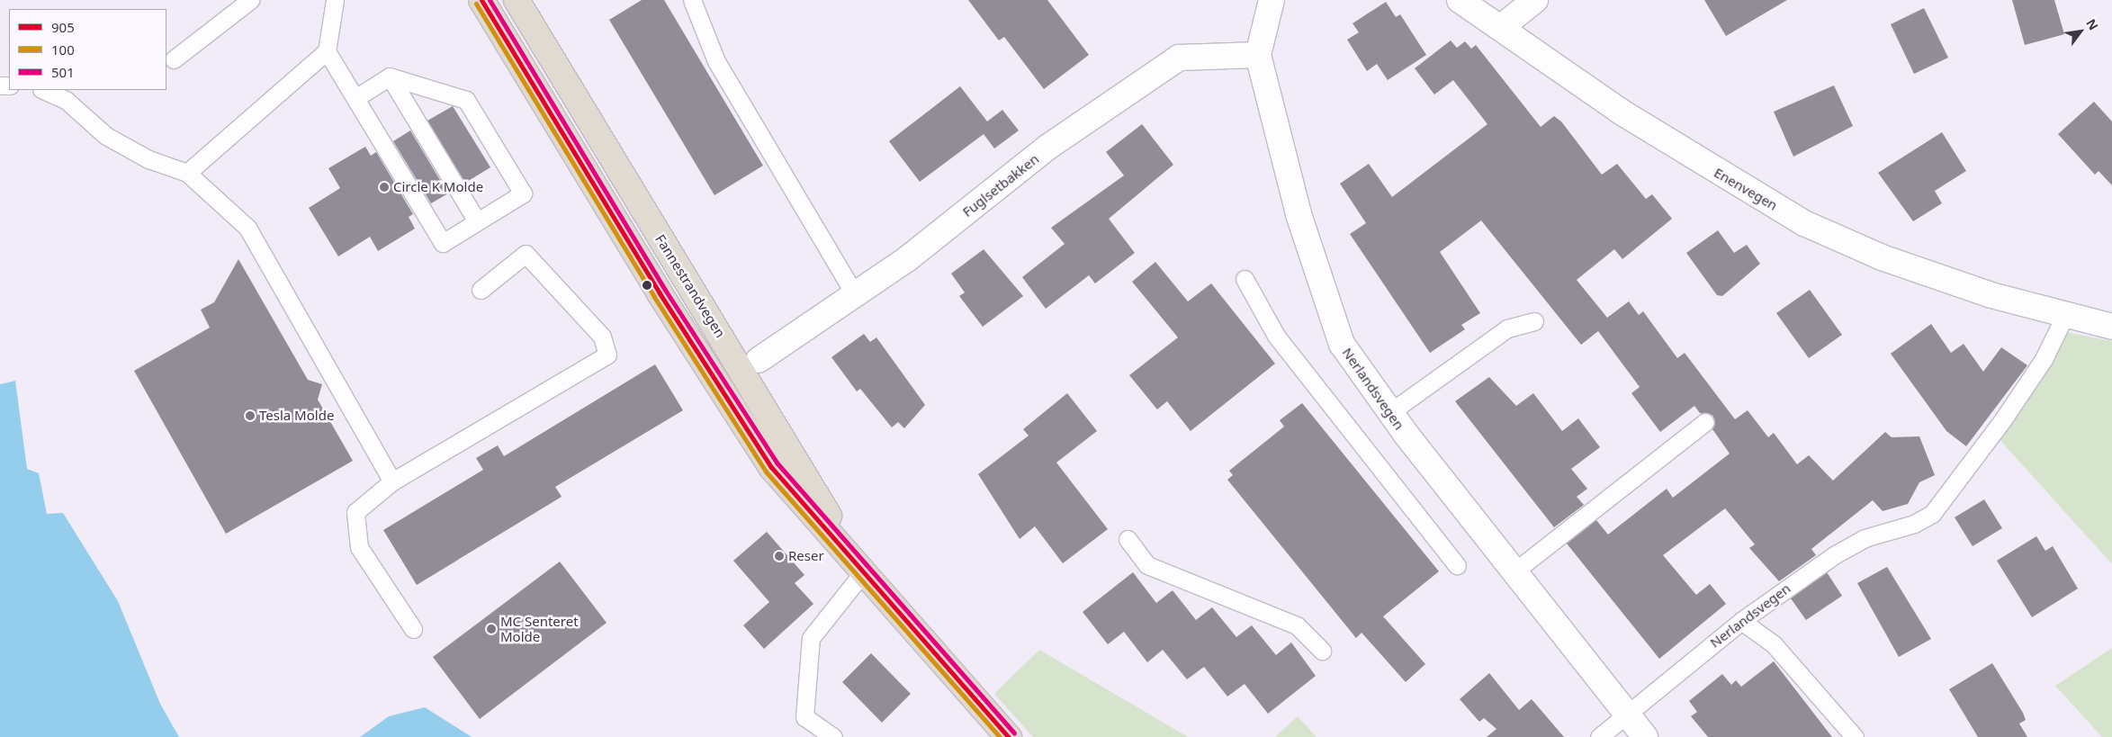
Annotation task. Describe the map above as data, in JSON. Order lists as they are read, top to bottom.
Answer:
{
  "streets": {
    "highway": ["Fannestrandvegen"],
    "street": ["Fuglsetbakken", "Enenvegen", "Nerlandsvegen"]
  },
  "crossings": [
    ["Fuglsetbakken", "Nerlandsvegen"],
    ["Enenvegen", "Nerlandsvegen"]
  ],
  "places": [
    "Circle K Molde",
    "Tesla Molde",
    "Reser",
    "MC Senteret Molde"
  ],
  "lines": ["transit line 905", "transit line 501", "transit line 100"],
  "legend": ["905", "100", "501"],
  "north": "top right"
}
